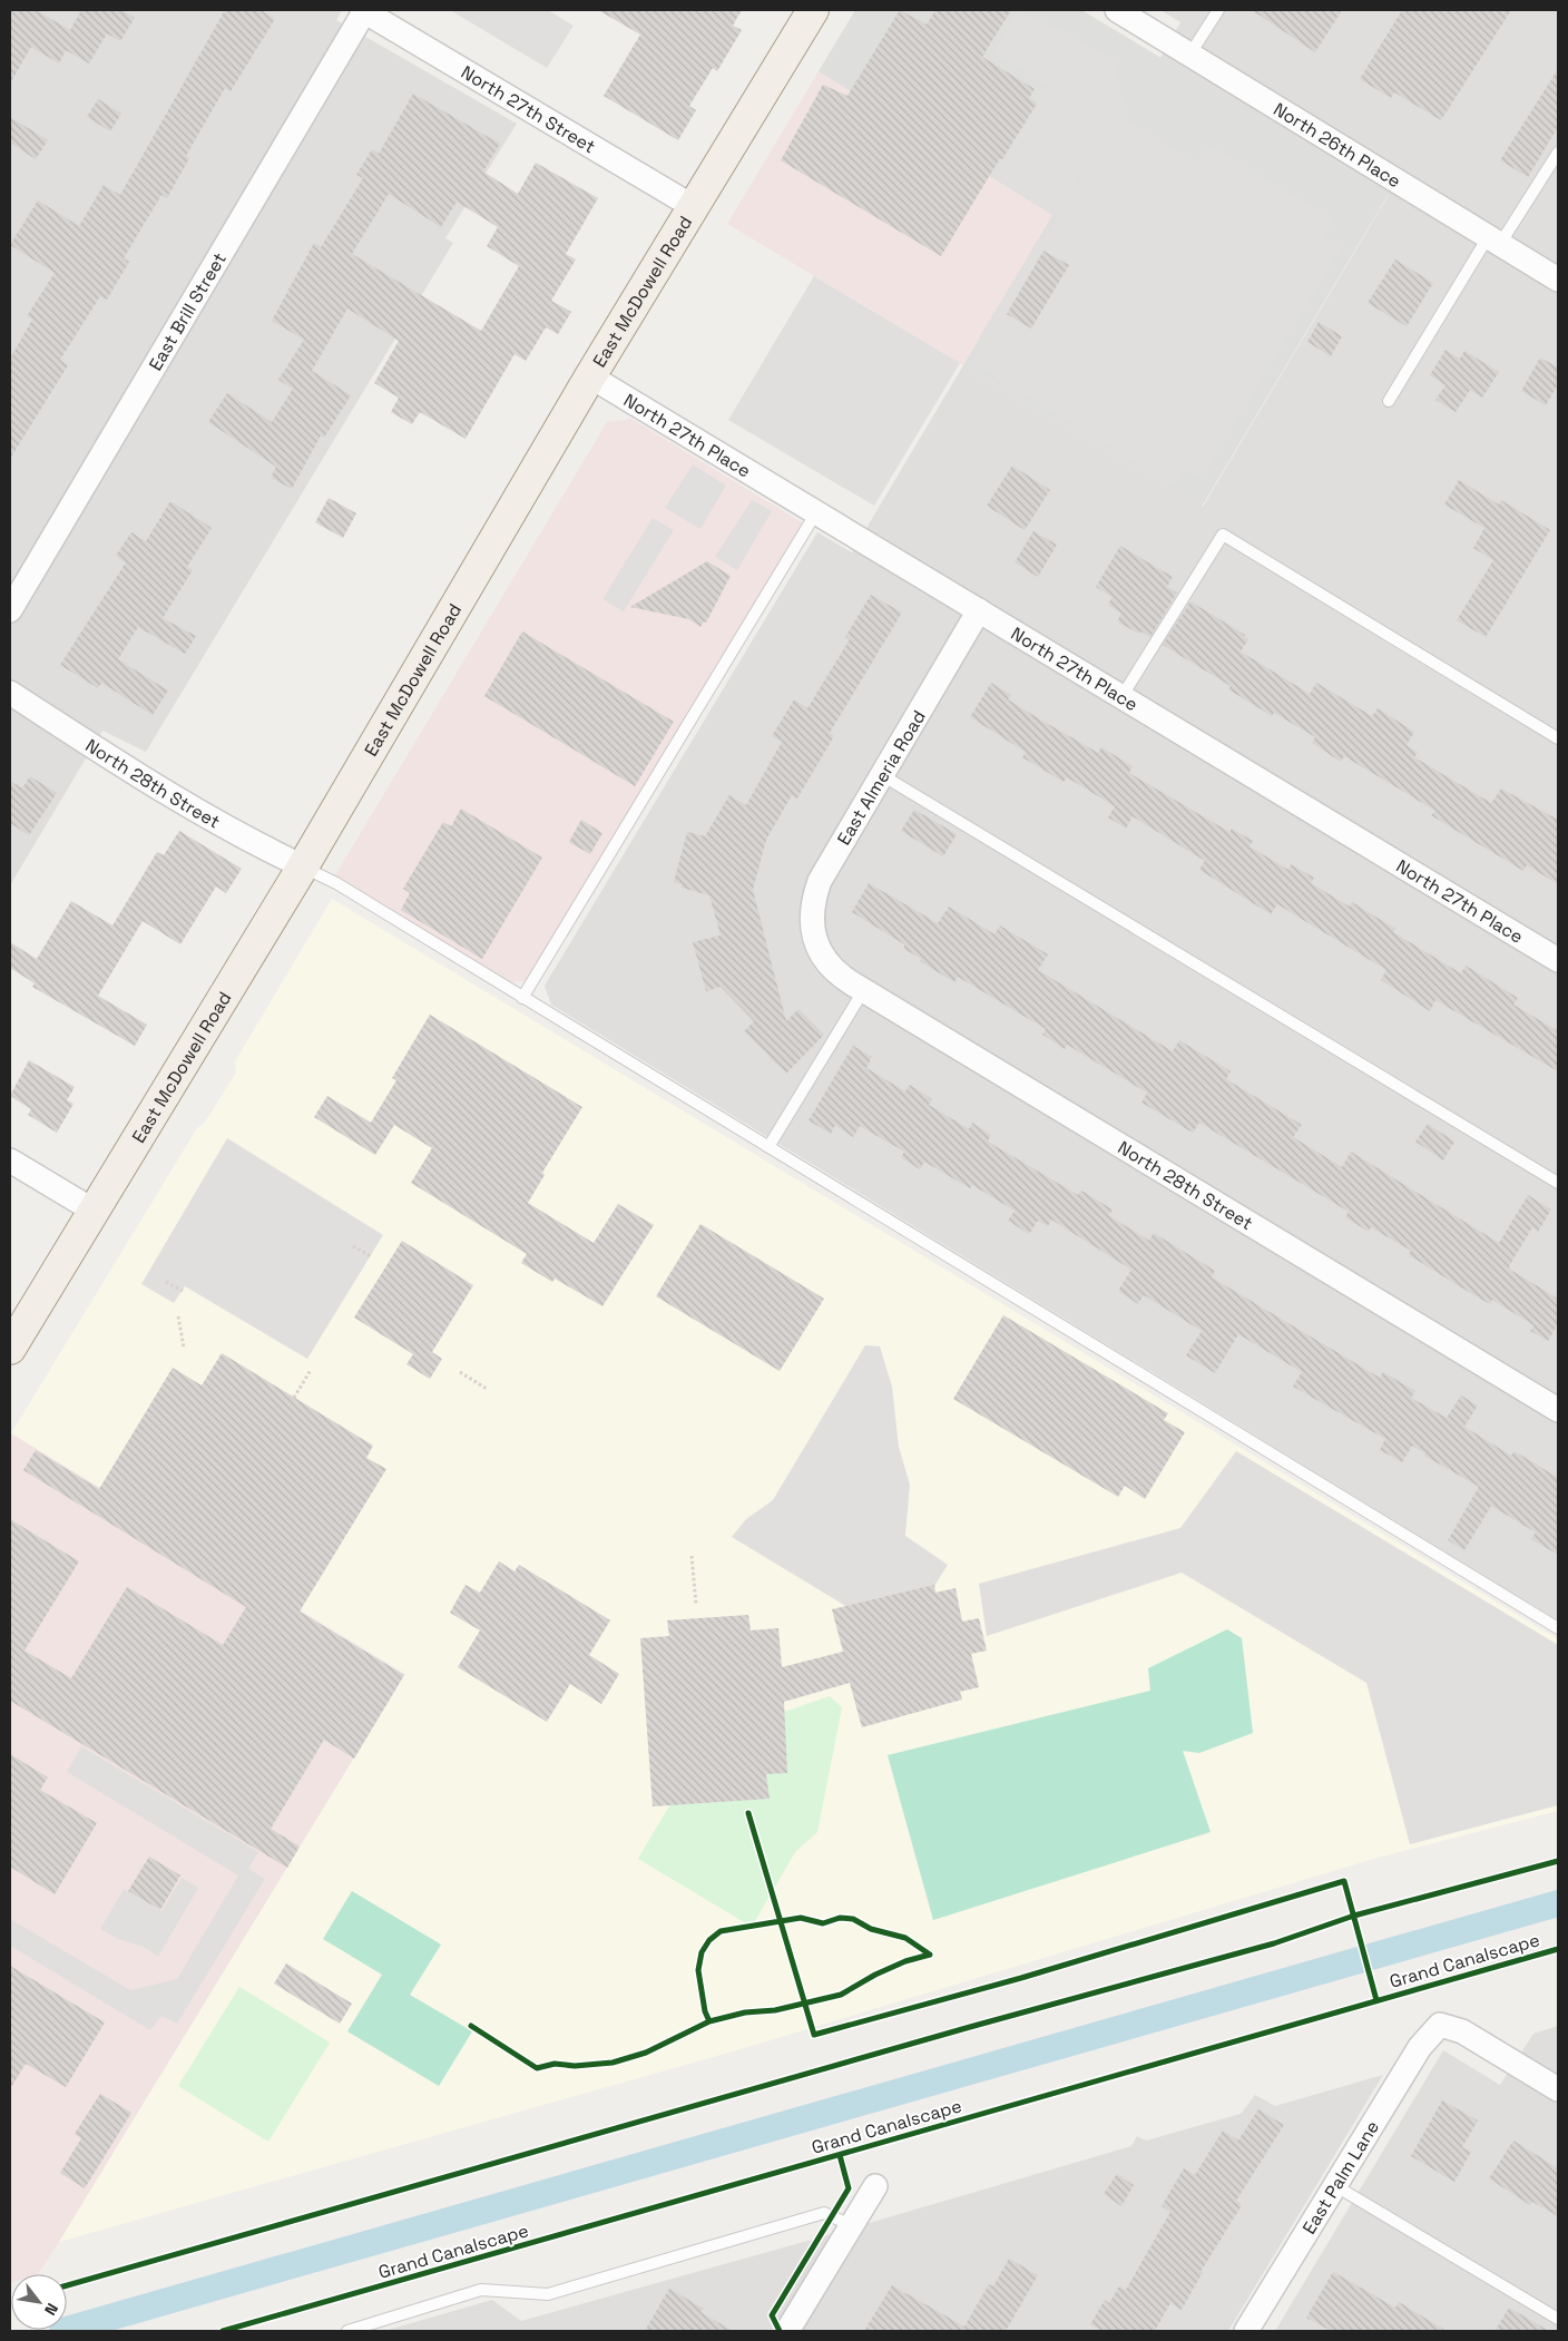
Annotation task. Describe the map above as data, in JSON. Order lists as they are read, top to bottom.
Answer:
{
  "streets": {
    "main road": ["East McDowell Road"],
    "street": [
      "North 27th Street",
      "North 26th Place",
      "East Brill Street",
      "North 27th Place",
      "East Almeria Road",
      "North 28th Street",
      "East Palm Lane"
    ],
    "cycle path": ["Grand Canalscape"]
  },
  "crossings": [
    ["North 27th Street", "East McDowell Road"],
    ["North 27th Street", "East Brill Street"],
    ["East McDowell Road", "North 27th Place"],
    ["East McDowell Road", "North 28th Street"],
    ["North 27th Place", "East Almeria Road"],
    ["East Almeria Road", "North 28th Street"]
  ],
  "north": "bottom right"
}
